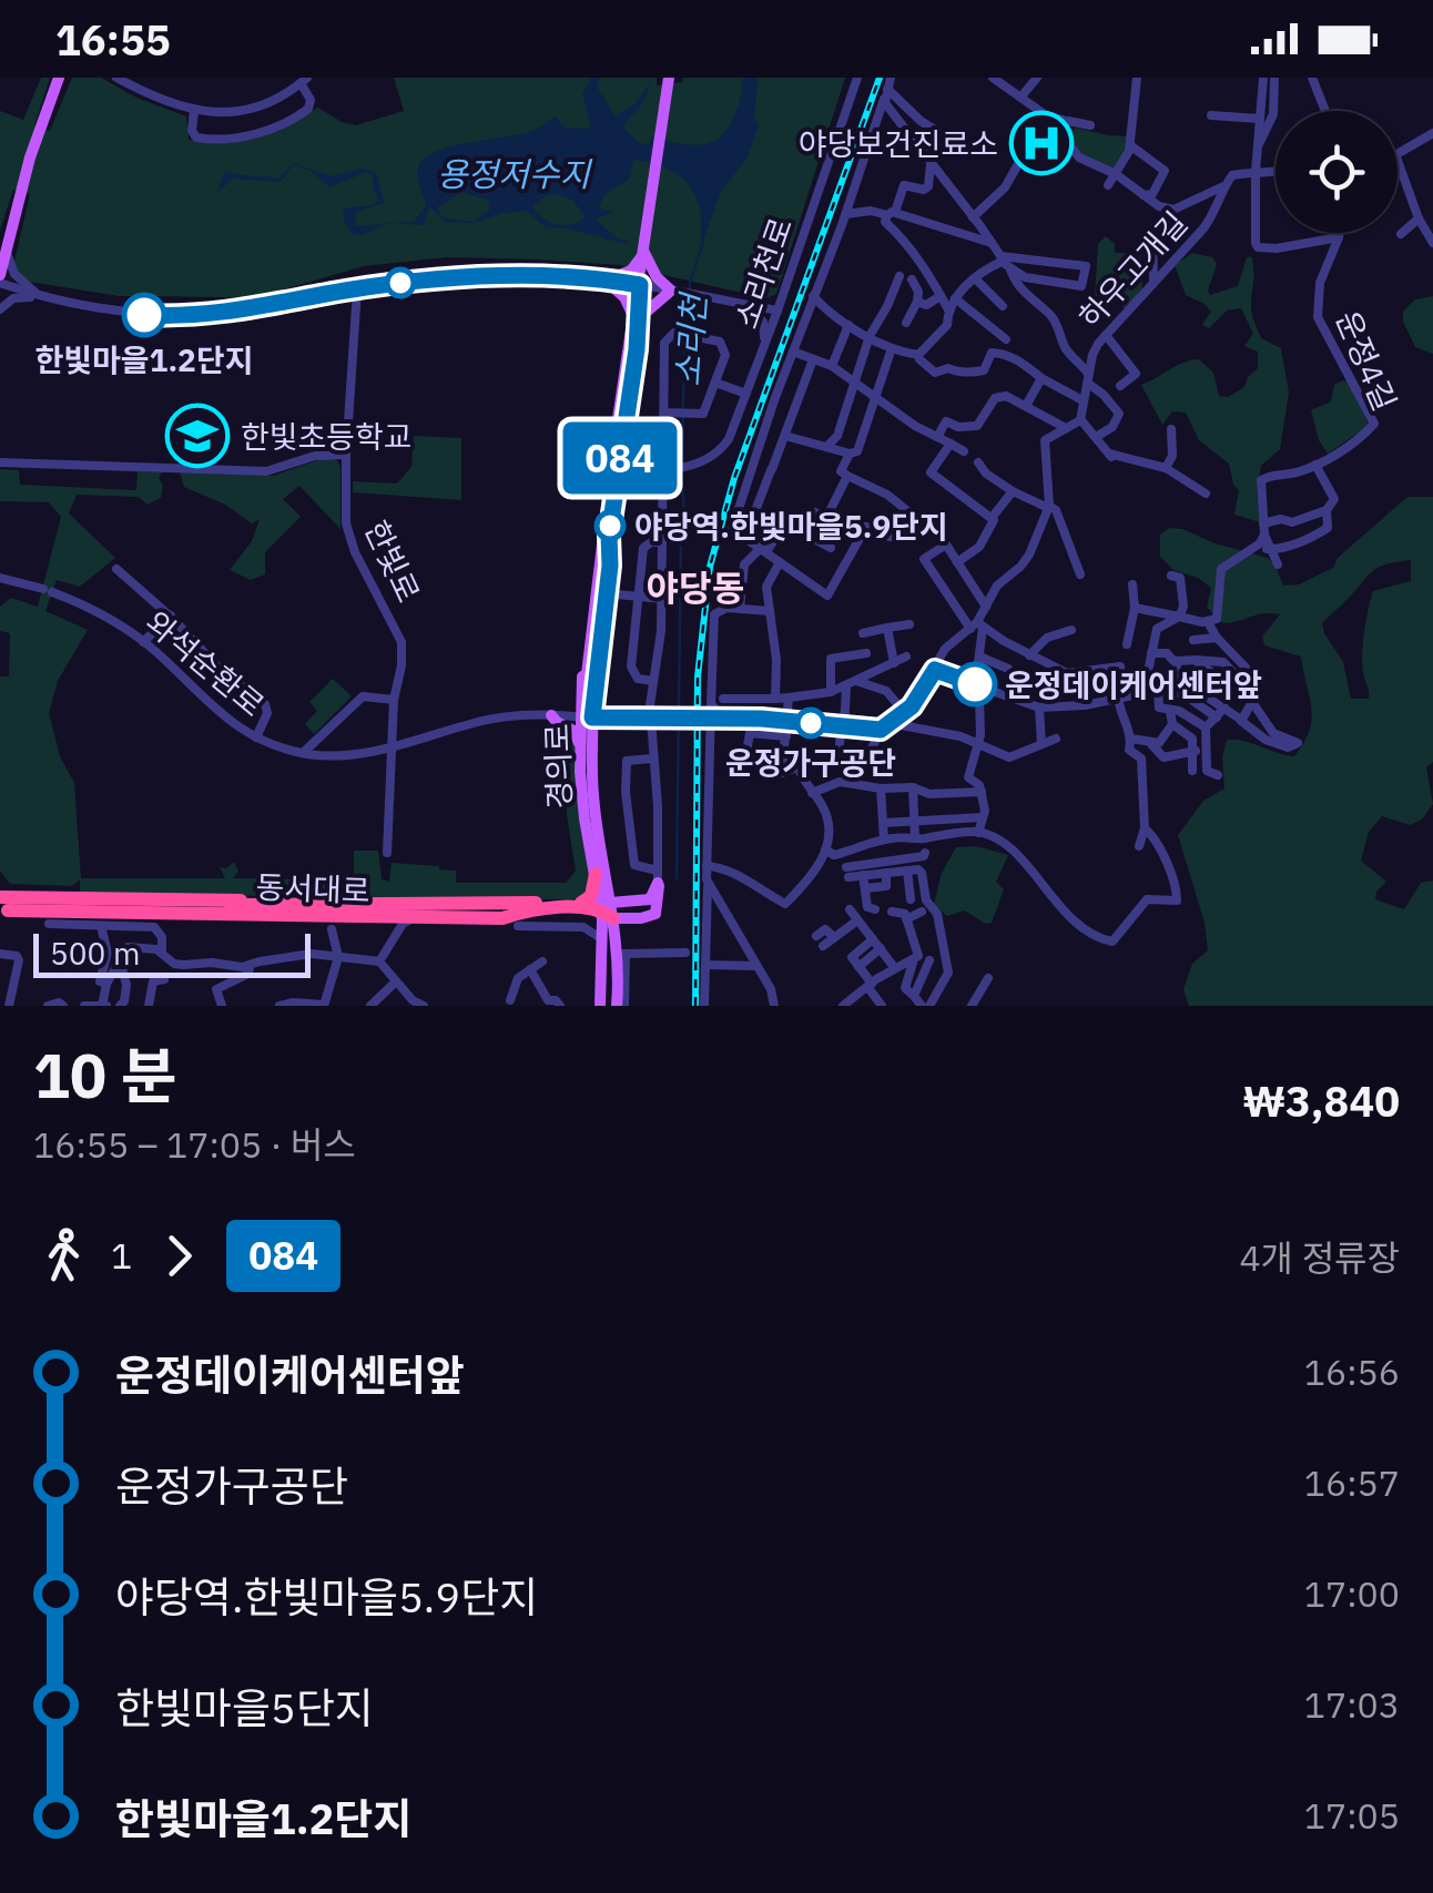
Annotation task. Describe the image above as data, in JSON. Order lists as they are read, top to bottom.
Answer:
{
  "streets": {
    "highway": ["동서대로"],
    "main road": ["경의로"],
    "street": [
      "하우고개길",
      "소리천로",
      "운정4길",
      "한빛로",
      "와석순환로"
    ]
  },
  "crossings": [
    ["한빛로", "와석순환로"],
    ["와석순환로", "경의로"],
    ["경의로", "동서대로"]
  ],
  "districts": ["야당동"],
  "water": ["용정저수지", "소리천"],
  "places": {
    "hospital": ["야당보건진료소"],
    "other": [
      "한빛마을1.2단지",
      "야당역.한빛마을5.9단지",
      "운정데이케어센터앞",
      "운정가구공단"
    ],
    "school or university": ["한빛초등학교"]
  },
  "lines": ["bus line 084"],
  "scale_bar": "500 m",
  "page": {
    "status": "16:55",
    "on_map": "084",
    "scale": "500 m",
    "heading": ["10 분", "16:55 – 17:05 · 버스", "₩3,840"],
    "legs": ["1", "084", "4개 정류장"],
    "list": [
      {
        "name": "운정데이케어센터앞",
        "value": "16:56"
      },
      {
        "name": "운정가구공단",
        "value": "16:57"
      },
      {
        "name": "야당역.한빛마을5.9단지",
        "value": "17:00"
      },
      {
        "name": "한빛마을5단지",
        "value": "17:03"
      },
      {
        "name": "한빛마을1.2단지",
        "value": "17:05"
      }
    ]
  }
}
